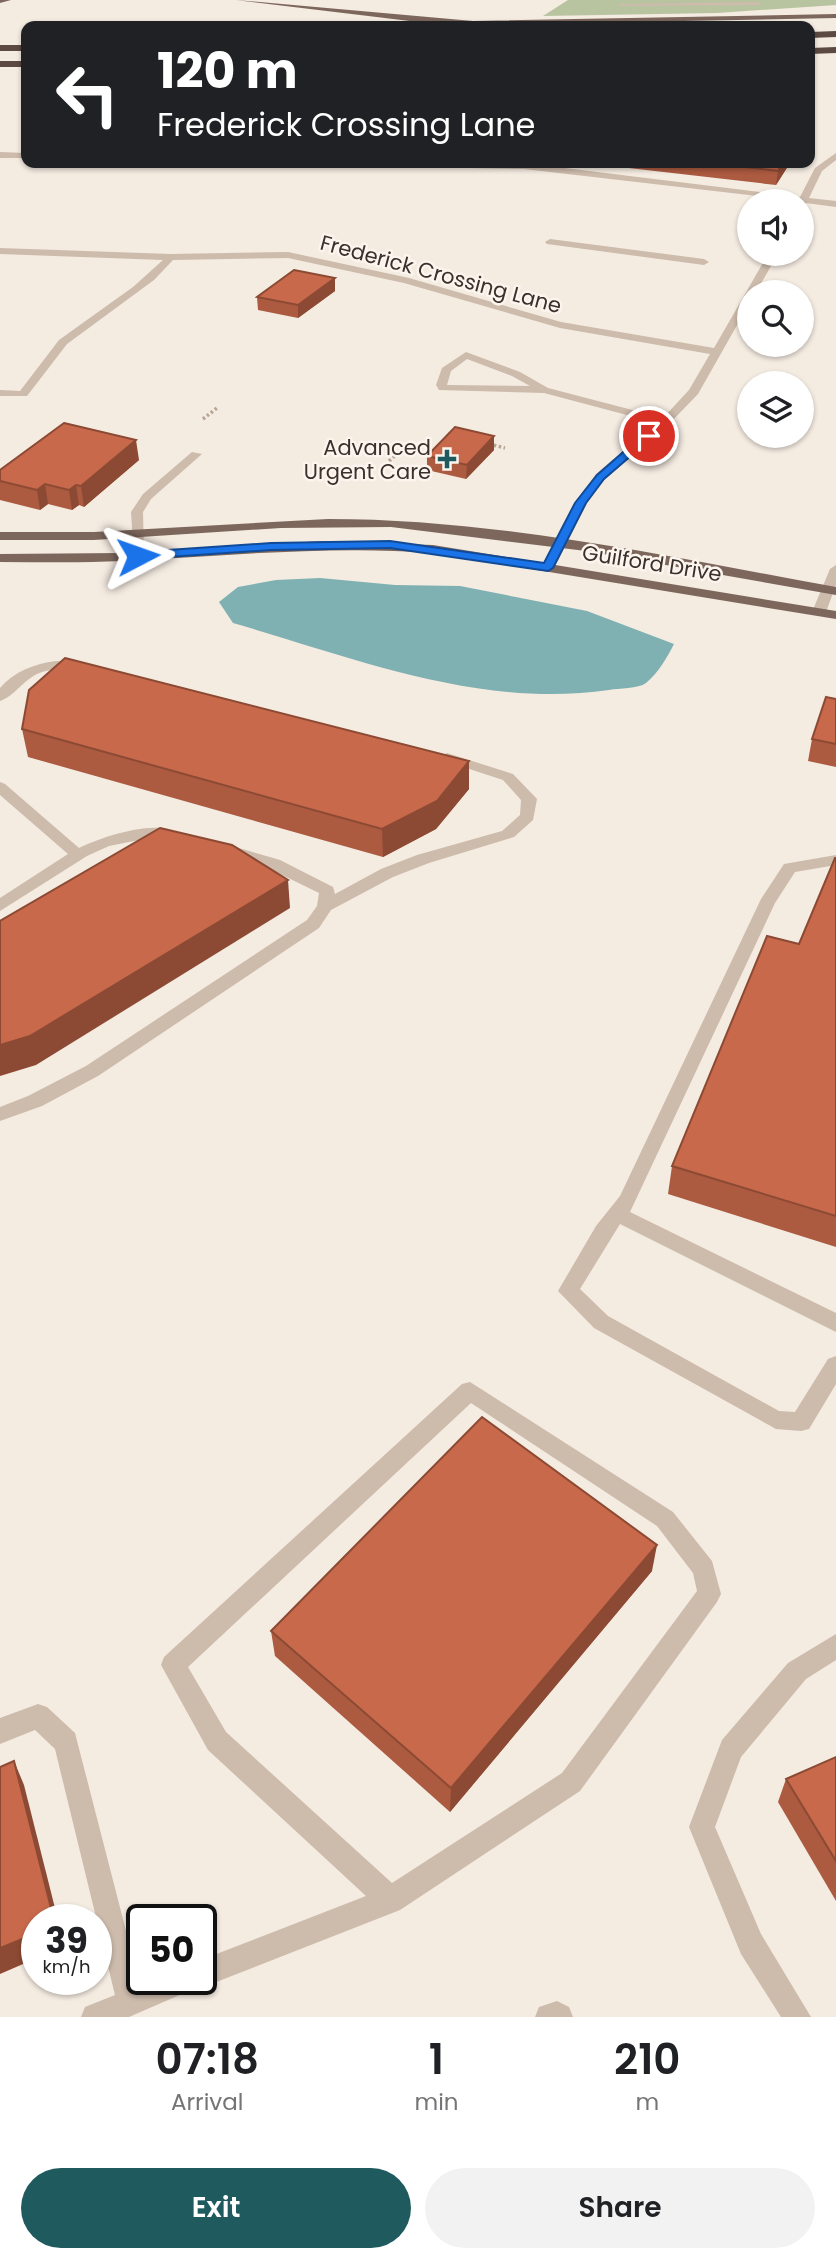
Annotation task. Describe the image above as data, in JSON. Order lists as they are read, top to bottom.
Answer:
{
  "streets": {
    "main road": ["Guilford Drive"],
    "street": ["Frederick Crossing Lane"]
  },
  "places": {
    "health": ["Advanced Urgent Care"]
  },
  "page": {
    "turn": ["120 m", "Frederick Crossing Lane"],
    "speed": "39 km/h",
    "limit": "50",
    "eta": [
      "07:18",
      "Arrival",
      "1",
      "min",
      "210",
      "m"
    ],
    "buttons": ["Exit", "Share"]
  }
}
